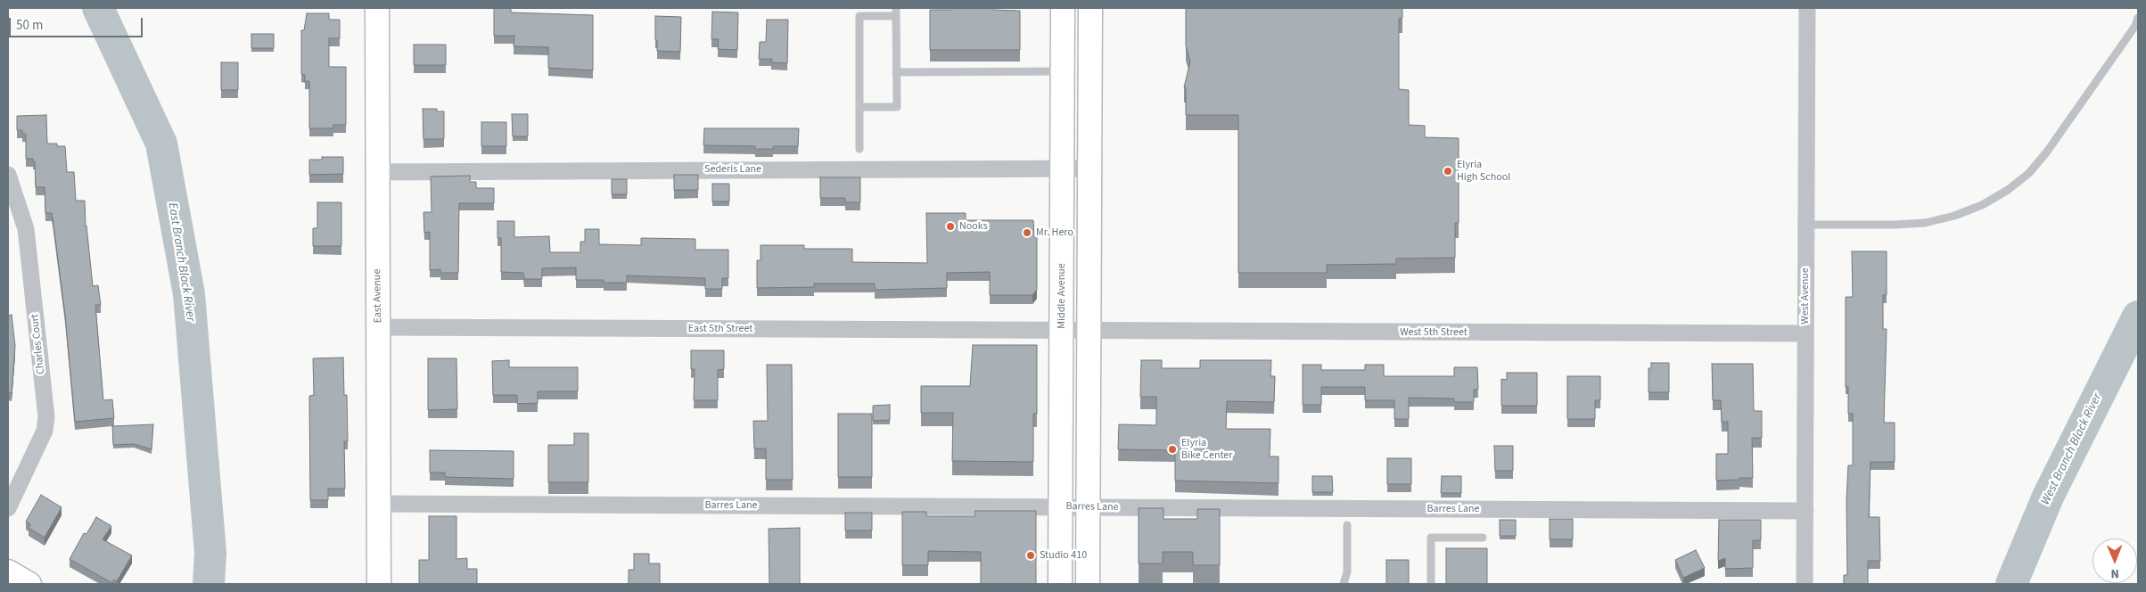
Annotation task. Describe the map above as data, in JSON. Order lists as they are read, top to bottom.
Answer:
{
  "streets": {
    "main road": ["East Avenue", "Middle Avenue"],
    "street": [
      "Sederis Lane",
      "West Avenue",
      "East 5th Street",
      "West 5th Street",
      "Charles Court",
      "Barres Lane"
    ]
  },
  "crossings": [
    ["Sederis Lane", "East Avenue"],
    ["Sederis Lane", "Middle Avenue"],
    ["East Avenue", "East 5th Street"],
    ["East Avenue", "Barres Lane"],
    ["Middle Avenue", "East 5th Street"],
    ["Middle Avenue", "West 5th Street"],
    ["Middle Avenue", "Barres Lane"],
    ["West Avenue", "West 5th Street"],
    ["West Avenue", "Barres Lane"],
    ["East 5th Street", "West 5th Street"]
  ],
  "water": ["East Branch Black River", "West Branch Black River"],
  "places": [
    "Elyria High School",
    "Nooks",
    "Mr. Hero",
    "Elyria Bike Center",
    "Studio 410"
  ],
  "scale_bar": "50 m",
  "north": "bottom"
}
